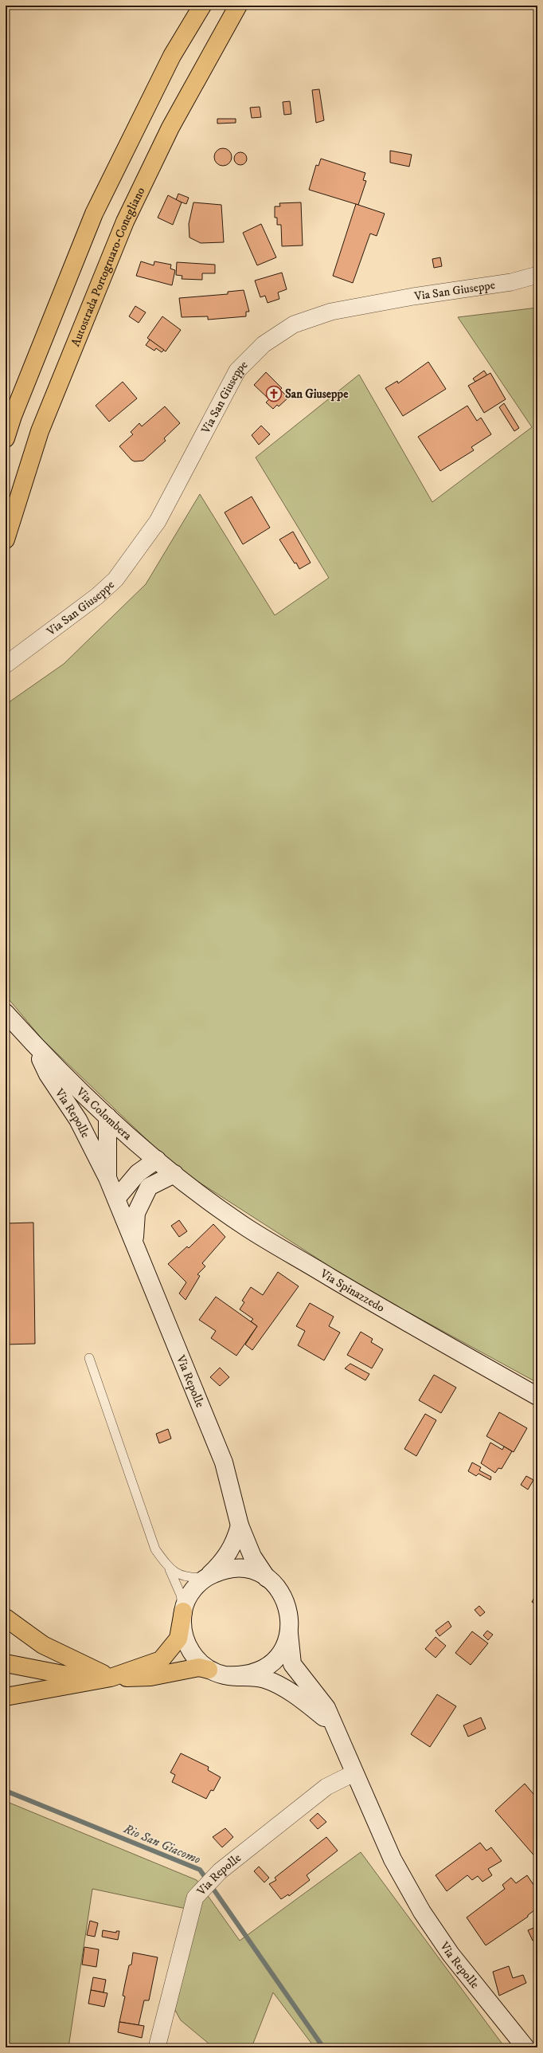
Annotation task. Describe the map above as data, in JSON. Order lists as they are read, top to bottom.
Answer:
{
  "streets": {
    "highway": ["Autostrada Portogruaro-Conegliano"],
    "street": [
      "Via San Giuseppe",
      "Via Repolle",
      "Via Colombera",
      "Via Spinazzedo"
    ]
  },
  "crossings": [
    ["Via Repolle", "Via Colombera"],
    ["Via Repolle", "Via Spinazzedo"],
    ["Via Colombera", "Via Spinazzedo"]
  ],
  "water": ["Rio San Giacomo"],
  "places": {
    "church": ["San Giuseppe"]
  }
}
